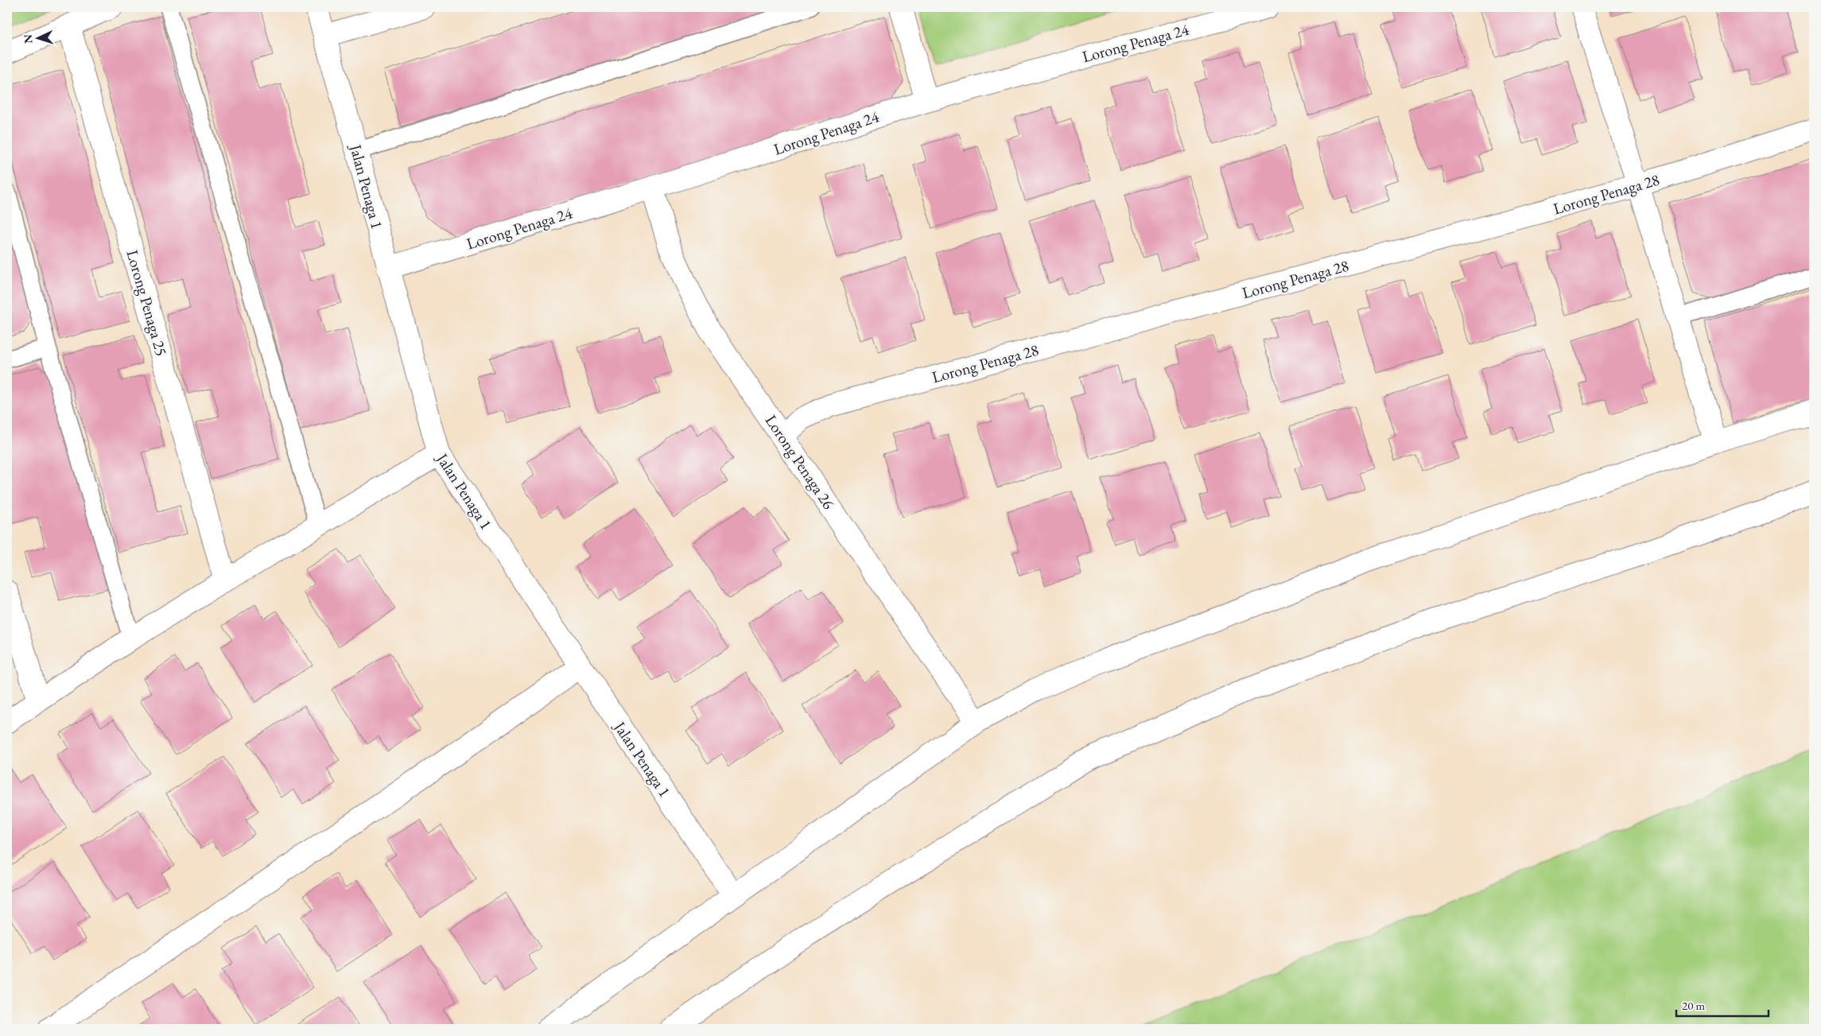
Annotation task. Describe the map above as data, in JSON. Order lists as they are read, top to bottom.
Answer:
{
  "streets": {
    "street": [
      "Lorong Penaga 24",
      "Jalan Penaga 1",
      "Lorong Penaga 28",
      "Lorong Penaga 25",
      "Lorong Penaga 26"
    ]
  },
  "crossings": [
    ["Lorong Penaga 24", "Jalan Penaga 1"],
    ["Lorong Penaga 24", "Lorong Penaga 26"],
    ["Lorong Penaga 28", "Lorong Penaga 26"]
  ],
  "scale_bar": "20 m",
  "north": "left"
}
